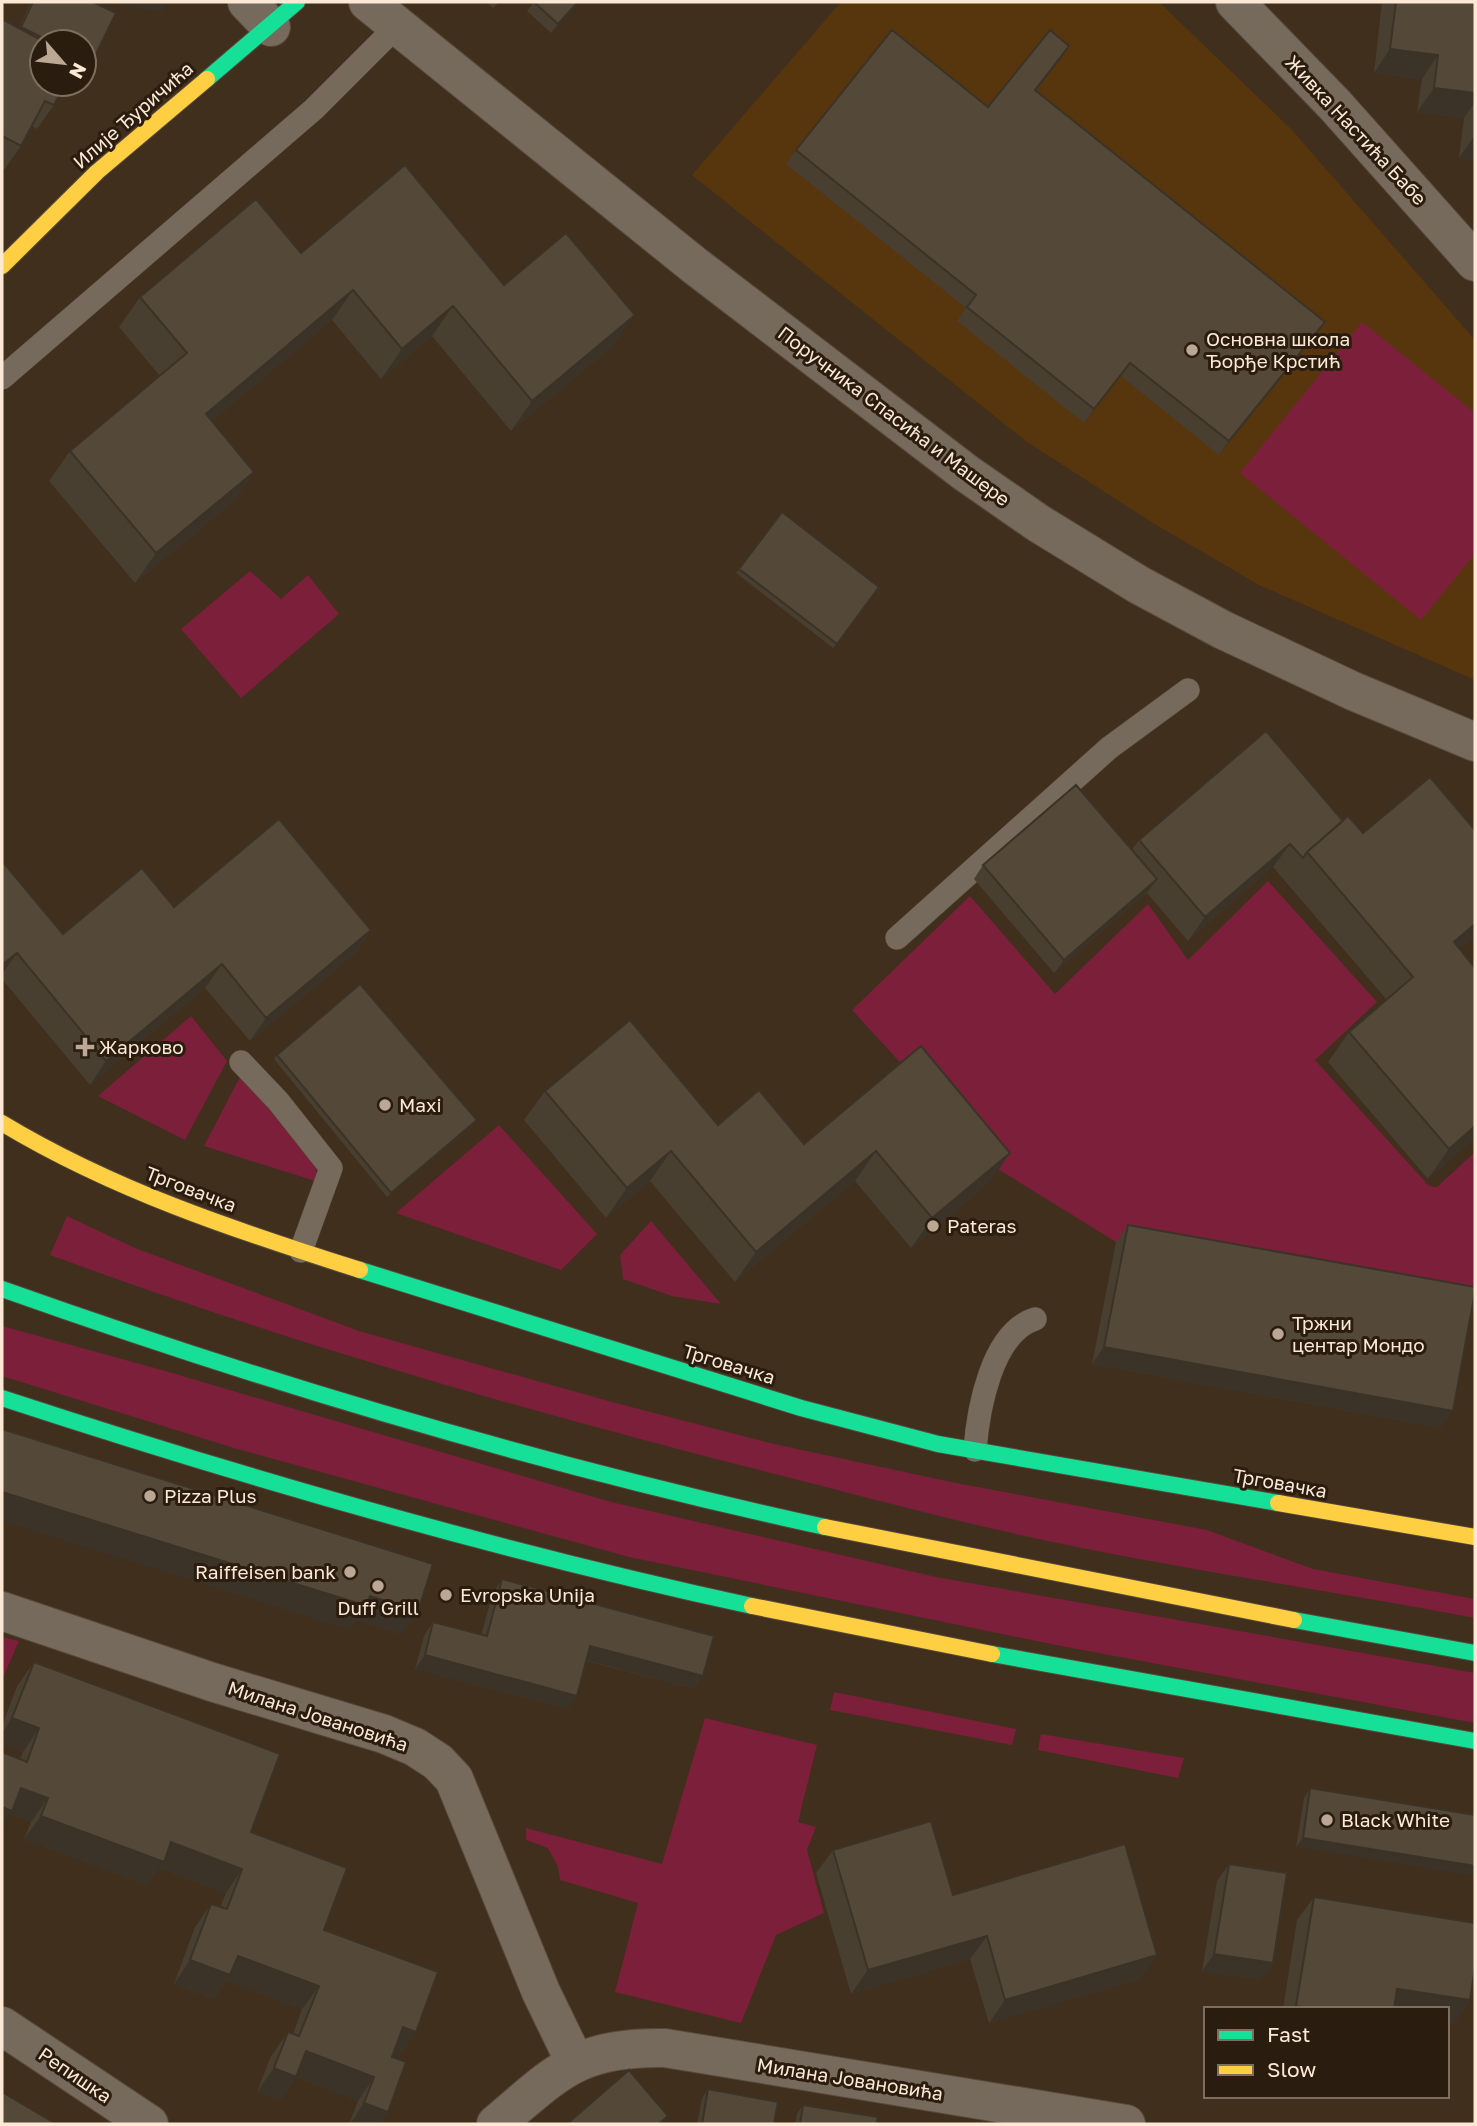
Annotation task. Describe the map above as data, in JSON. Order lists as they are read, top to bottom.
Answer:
{
  "streets": {
    "main road": ["Илије Ђуричића", "Трговачка"],
    "street": [
      "Живка Настића Бабе",
      "Поручника Спасића и Машере",
      "Милана Јовановића",
      "Репишка"
    ]
  },
  "places": {
    "other": [
      "Основна школа Ђорђе Крстић",
      "Maxi",
      "Pateras",
      "Тржни центар Мондо",
      "Pizza Plus",
      "Raiffeisen bank",
      "Duff Grill",
      "Evropska Unija",
      "Black White"
    ],
    "health": ["Жарково"]
  },
  "legend": ["Fast", "Slow"],
  "north": "bottom right"
}
